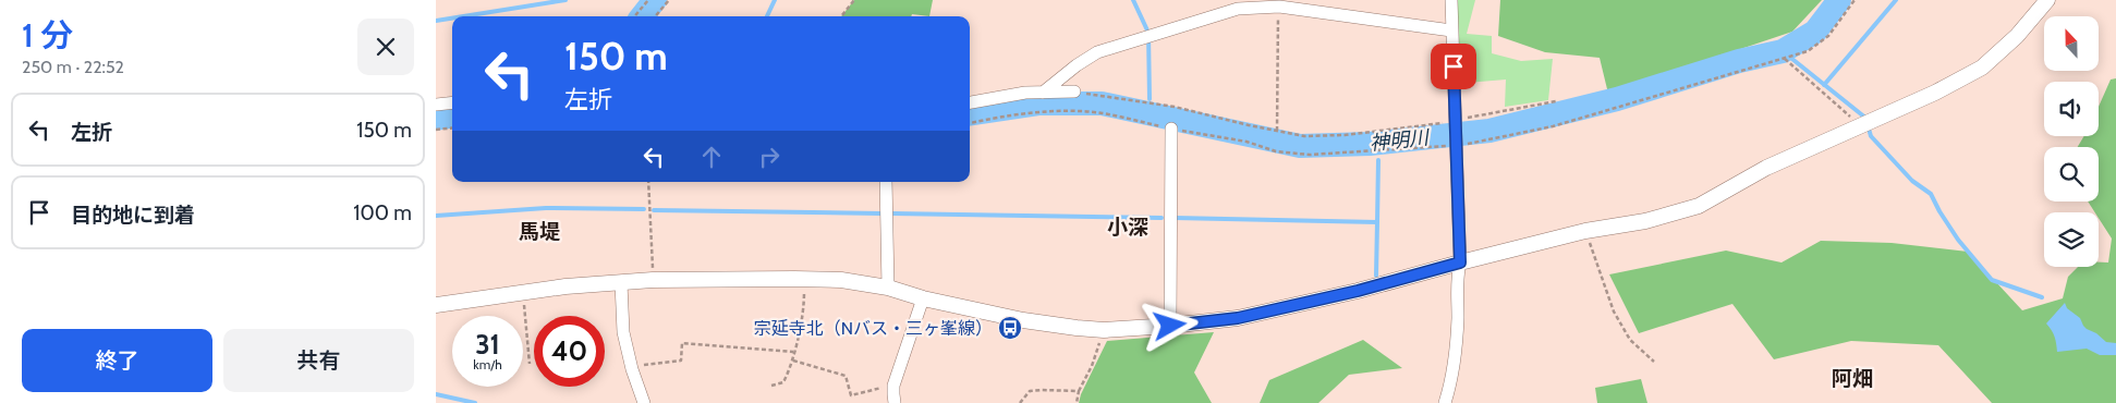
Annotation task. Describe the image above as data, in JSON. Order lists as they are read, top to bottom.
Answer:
{
  "districts": ["小深", "馬堤", "阿畑"],
  "water": ["神明川"],
  "places": {
    "bus stop": ["宗延寺北（Nバス・三ヶ峯線）"]
  },
  "north": "top",
  "page": {
    "heading": ["1 分", "250 m · 22:52"],
    "turn": ["150 m", "左折"],
    "list": [
      {
        "name": "左折",
        "value": "150 m"
      },
      {
        "name": "目的地に到着",
        "value": "100 m"
      }
    ],
    "speed": "31 km/h",
    "limit": "40",
    "buttons": ["終了", "共有"]
  }
}
